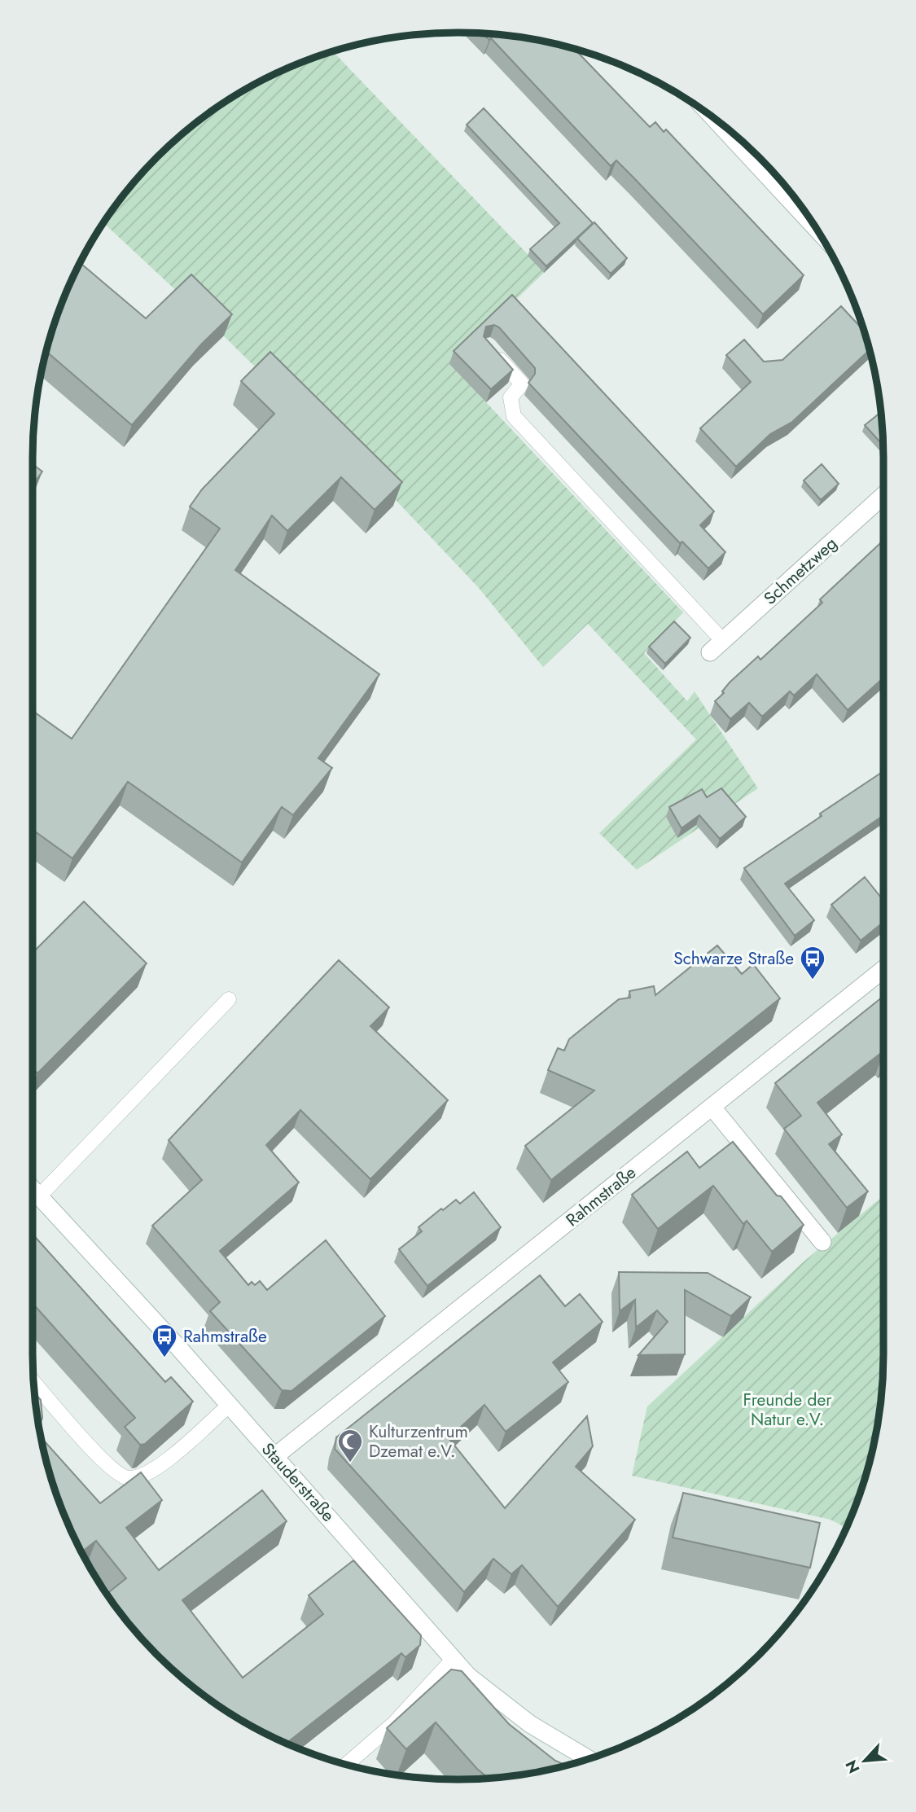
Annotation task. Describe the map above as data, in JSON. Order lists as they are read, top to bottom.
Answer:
{
  "streets": {
    "street": ["Schmetzweg", "Rahmstraße", "Stauderstraße"]
  },
  "crossings": [
    ["Rahmstraße", "Stauderstraße"]
  ],
  "parks": ["Freunde der Natur e.V."],
  "places": {
    "bus stop": ["Schwarze Straße", "Rahmstraße"],
    "mosque": ["Kulturzentrum Dzemat e.V."]
  },
  "north": "bottom left"
}
